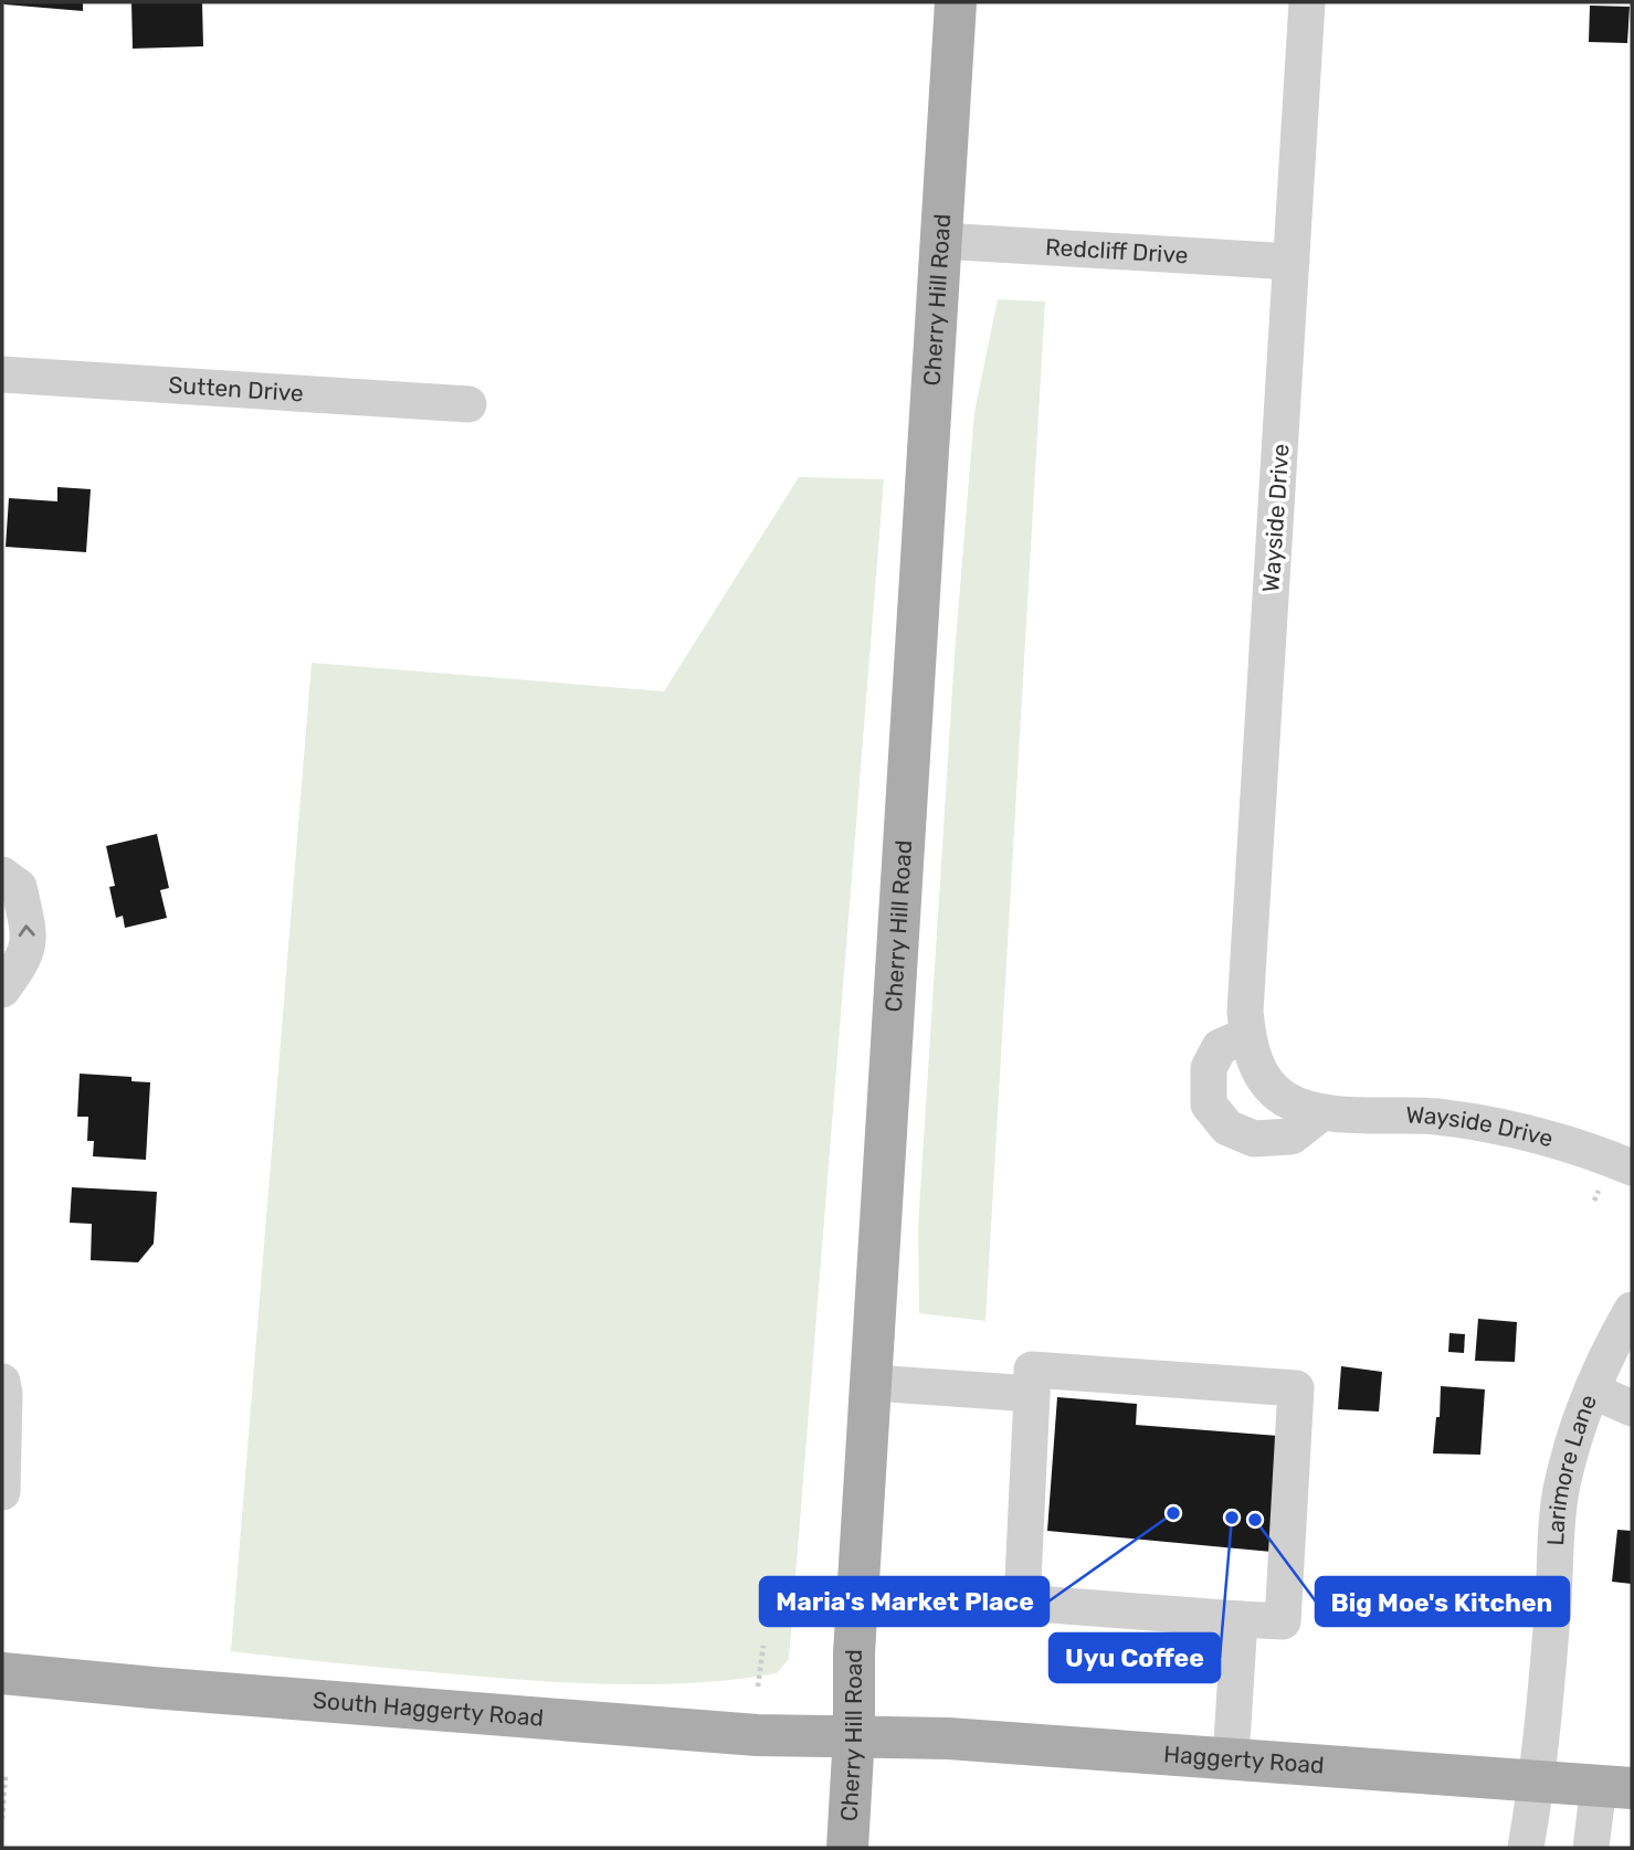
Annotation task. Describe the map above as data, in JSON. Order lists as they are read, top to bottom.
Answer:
{
  "streets": {
    "main road": ["Cherry Hill Road", "South Haggerty Road", "Haggerty Road"],
    "street": [
      "Redcliff Drive",
      "Sutten Drive",
      "Wayside Drive",
      "Larimore Lane"
    ]
  },
  "crossings": [
    ["Redcliff Drive", "Cherry Hill Road"],
    ["Redcliff Drive", "Wayside Drive"],
    ["Cherry Hill Road", "South Haggerty Road"],
    ["Cherry Hill Road", "Haggerty Road"],
    ["Larimore Lane", "Haggerty Road"],
    ["South Haggerty Road", "Haggerty Road"]
  ],
  "places": ["Maria's Market Place", "Uyu Coffee", "Big Moe's Kitchen"]
}
